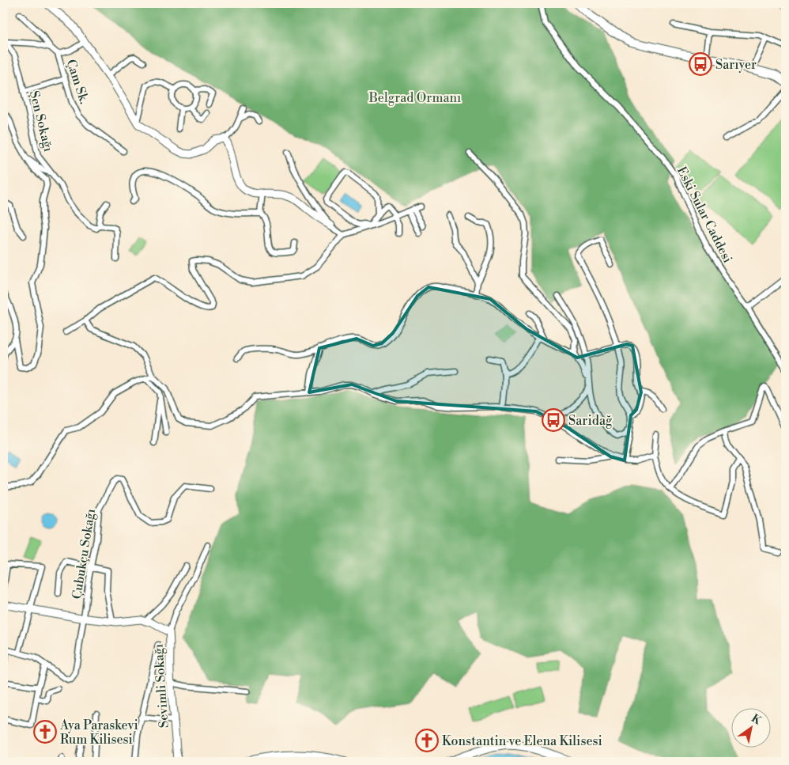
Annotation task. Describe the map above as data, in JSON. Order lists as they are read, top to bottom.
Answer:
{
  "streets": {
    "street": [
      "Çam Sk.",
      "Şen Sokağı",
      "Eski Sular Caddesi",
      "Çubukçu Sokağı",
      "Sevimli Sokağı"
    ]
  },
  "parks": ["Belgrad Ormanı"],
  "places": {
    "bus stop": ["Sarıyer", "Saridağ"],
    "church": ["Aya Paraskevi Rum Kilisesi", "Konstantin ve Elena Kilisesi"]
  },
  "north": "top right"
}
